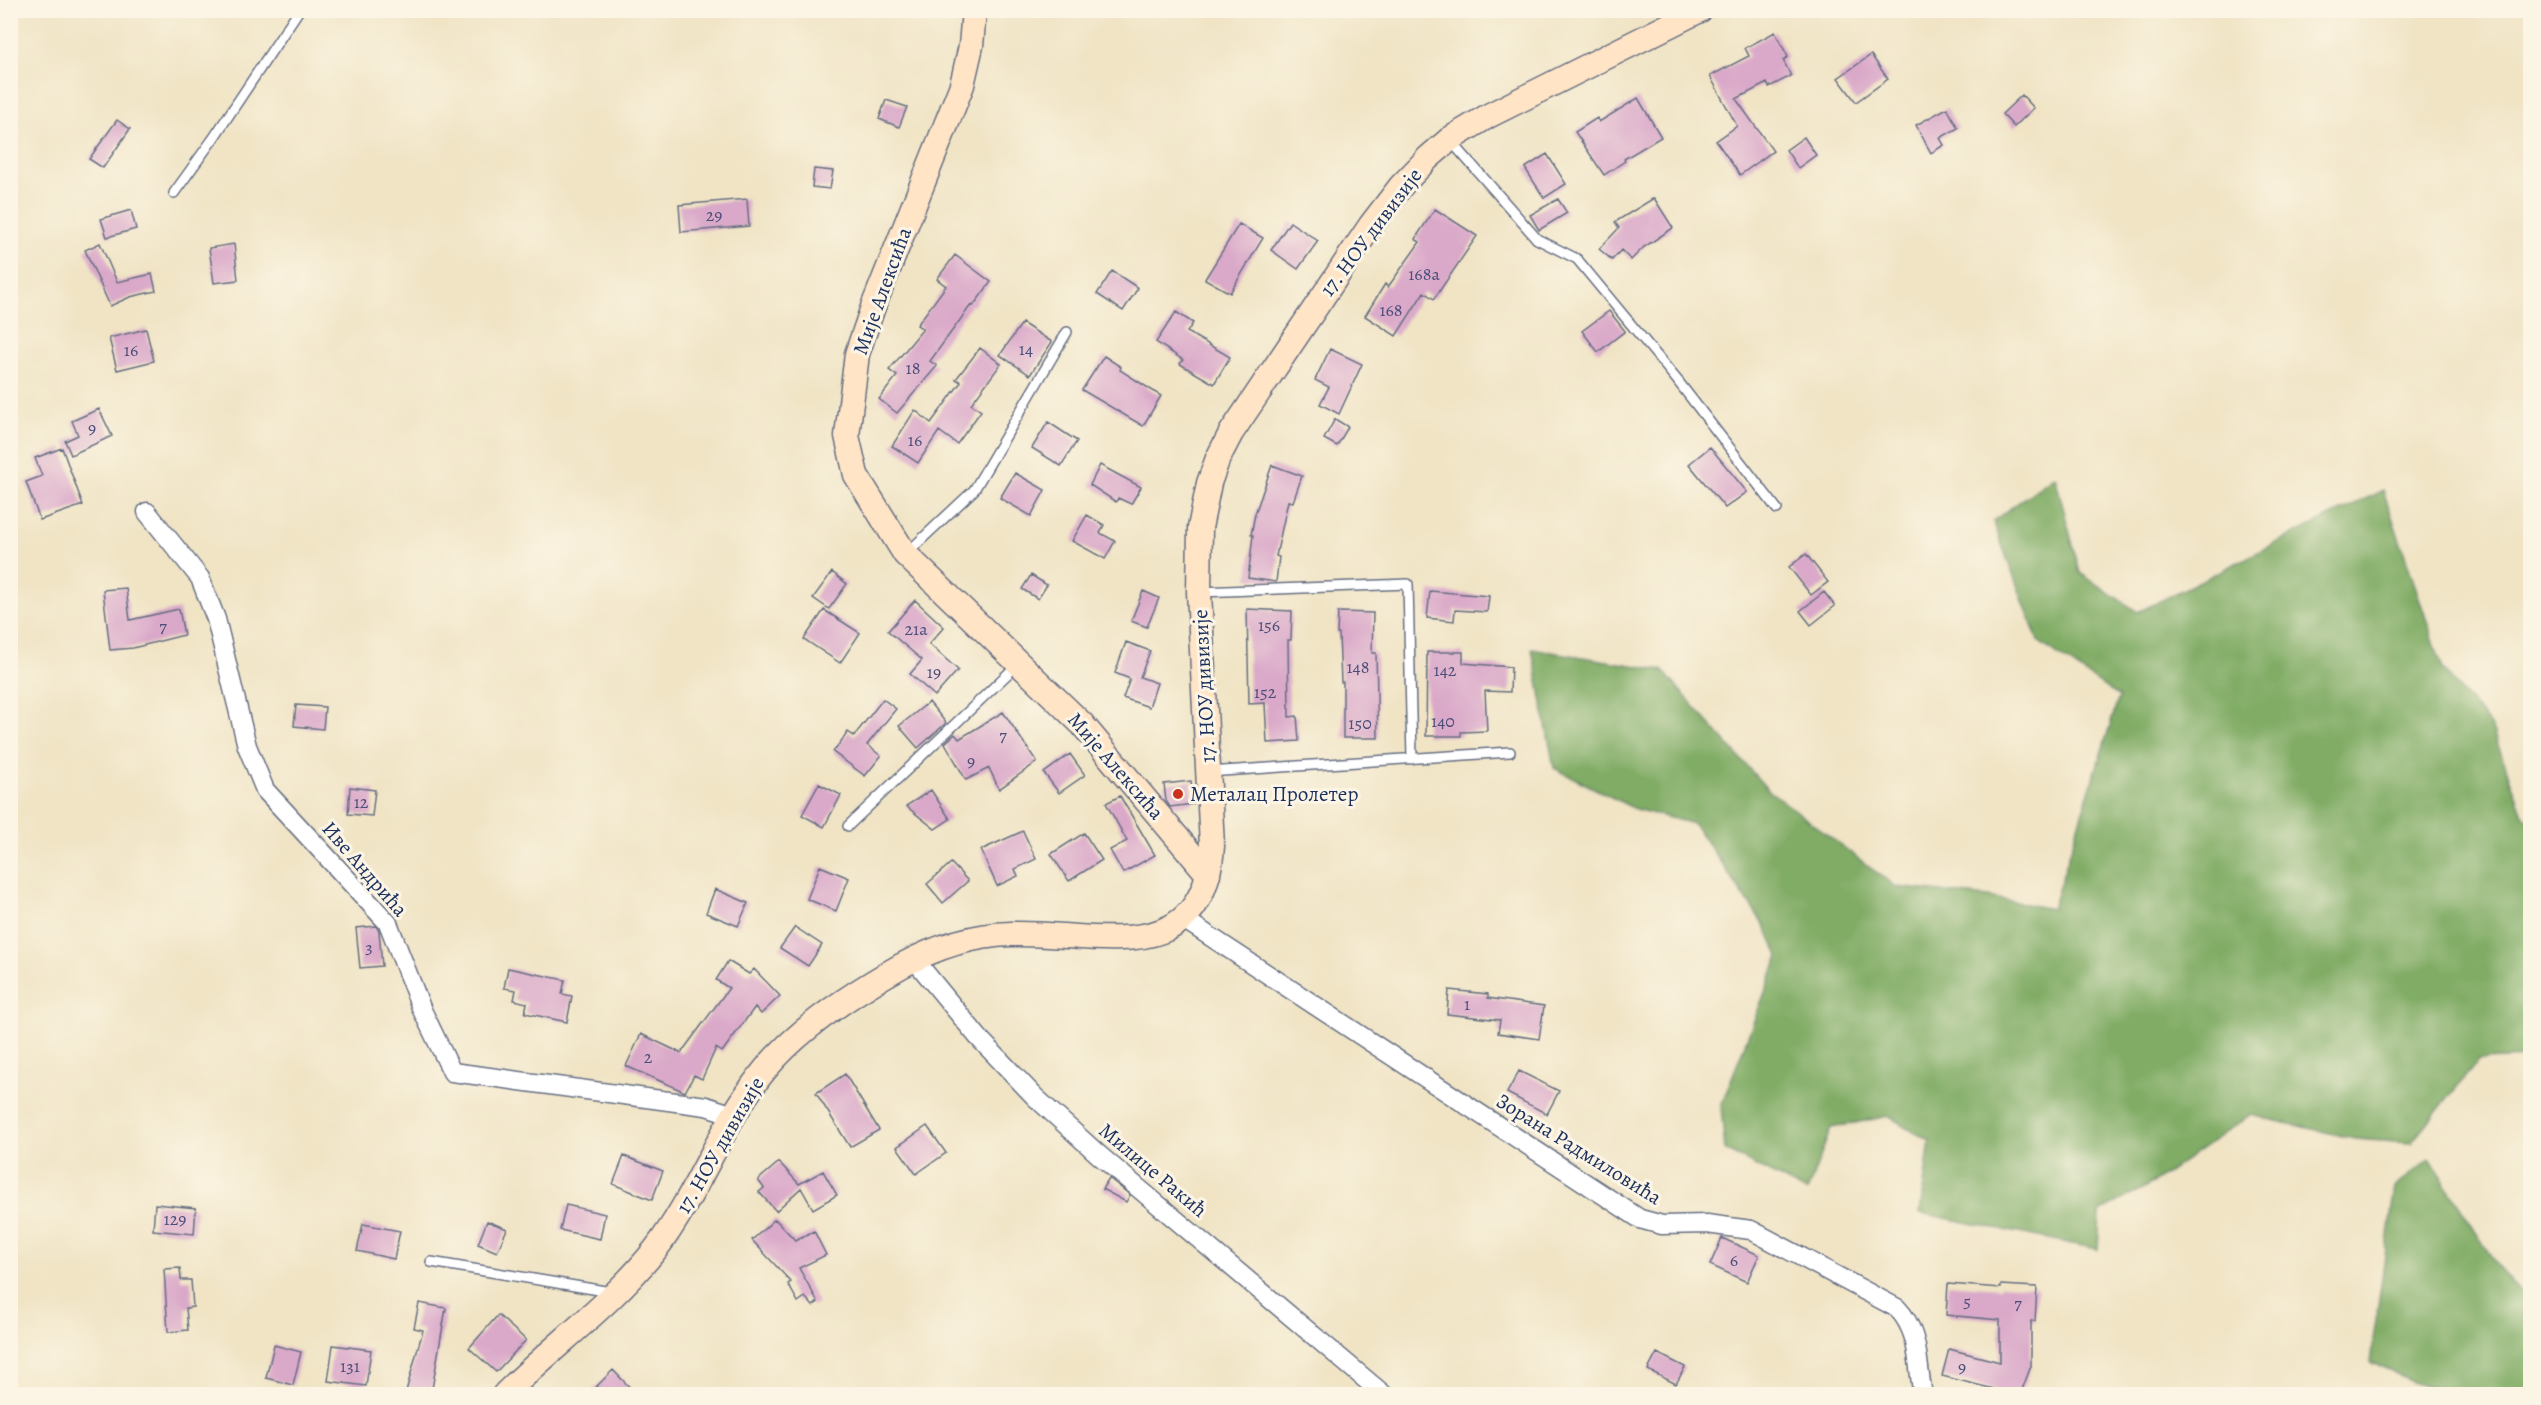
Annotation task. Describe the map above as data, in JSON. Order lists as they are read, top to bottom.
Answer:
{
  "streets": {
    "street": [
      "17. НОУ дивизије",
      "Мије Алексића",
      "Иве Андрића",
      "Зорана Радмиловића",
      "Милице Ракић"
    ]
  },
  "crossings": [
    ["17. НОУ дивизије", "Мије Алексића"],
    ["17. НОУ дивизије", "Иве Андрића"],
    ["17. НОУ дивизије", "Зорана Радмиловића"],
    ["17. НОУ дивизије", "Милице Ракић"]
  ],
  "places": ["Металац Пролетер"],
  "house_numbers": [
    "29",
    "168a",
    "168",
    "14",
    "16",
    "18",
    "9",
    "16",
    "156",
    "7",
    "21a",
    "148",
    "142",
    "19",
    "152",
    "140",
    "150",
    "7",
    "9",
    "12",
    "3",
    "1",
    "2",
    "129",
    "6",
    "5",
    "7",
    "131",
    "9"
  ]
}
